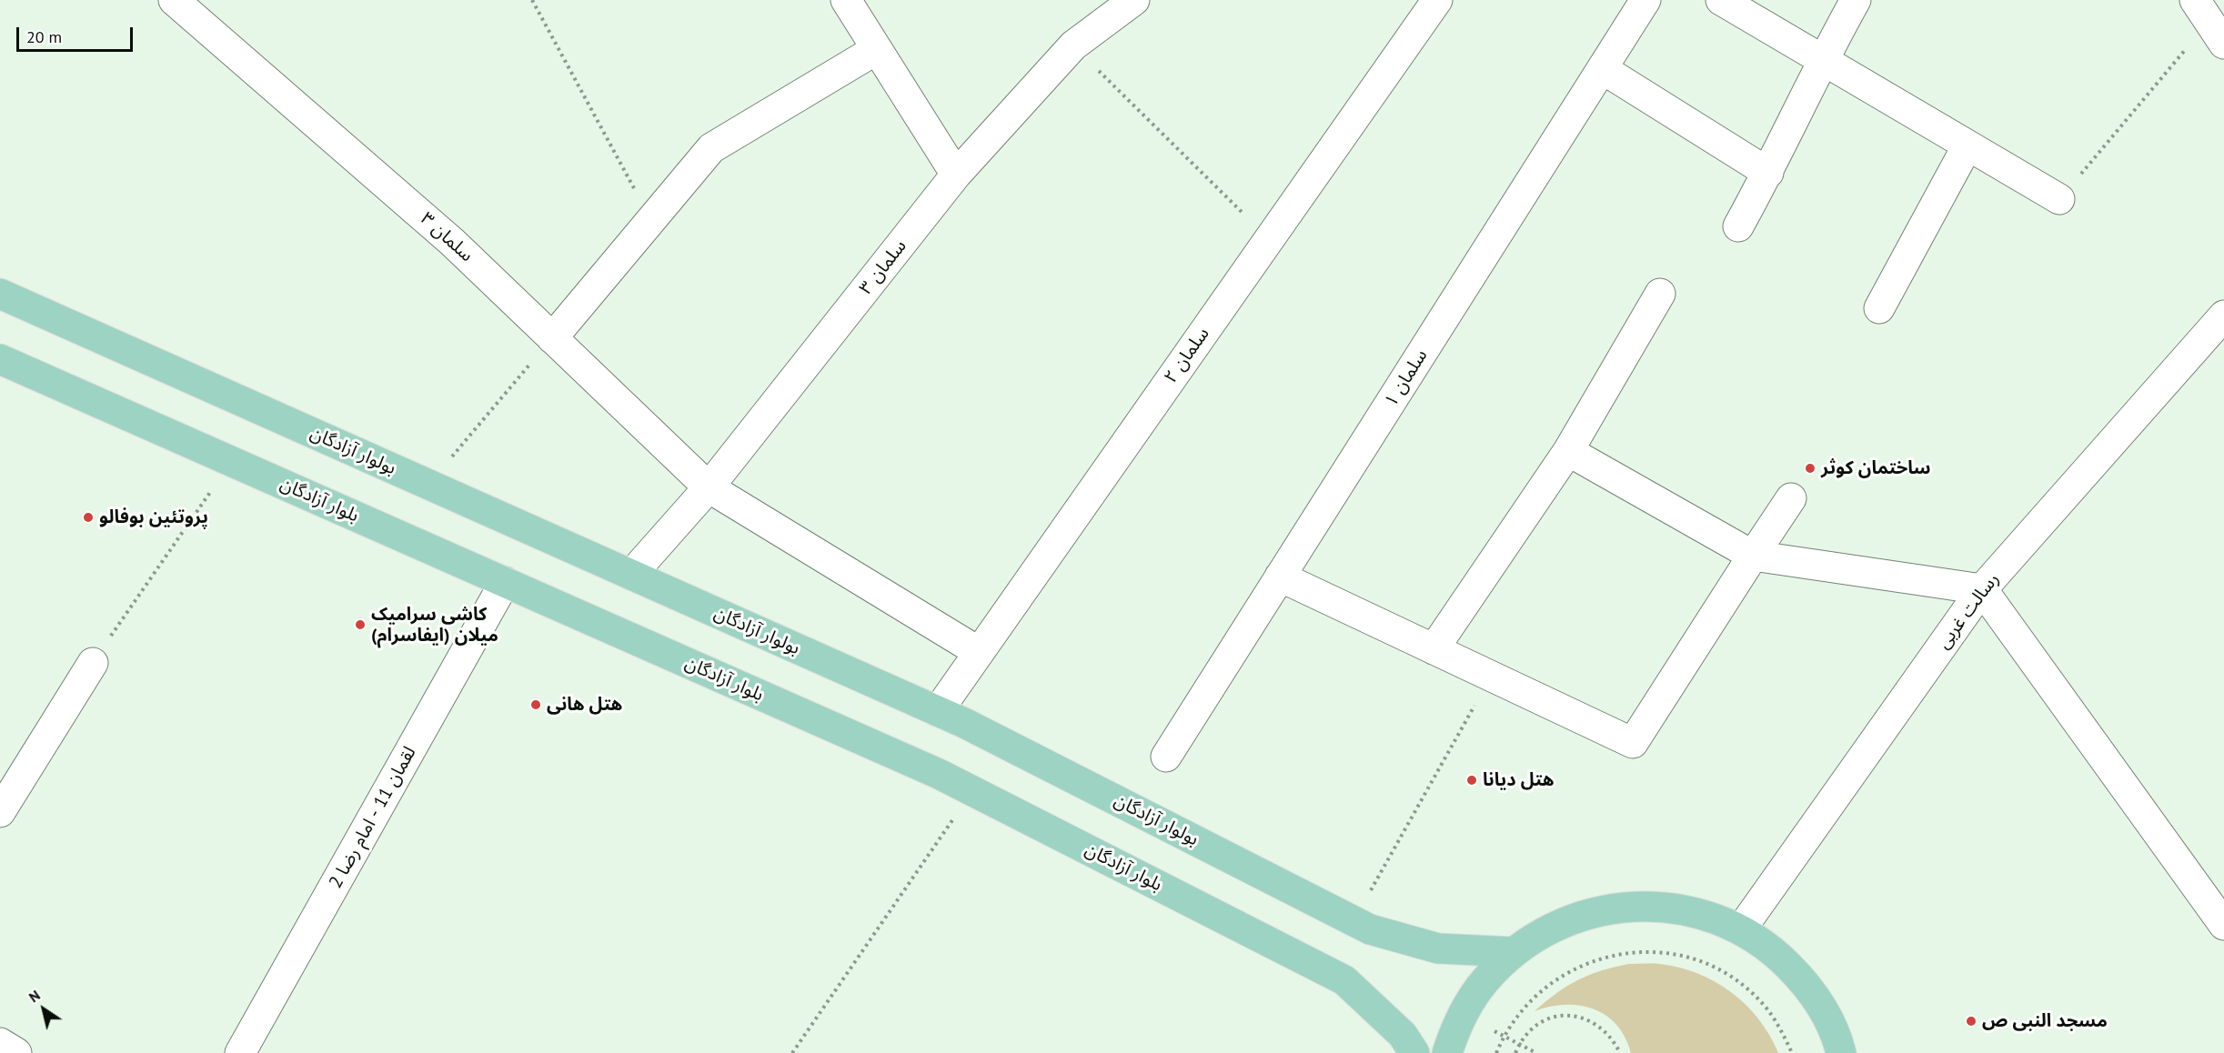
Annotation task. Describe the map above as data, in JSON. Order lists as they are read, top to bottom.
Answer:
{
  "streets": {
    "main road": ["بولوار آزادگان", "بلوار آزادگان"],
    "street": [
      "سلمان ۳",
      "سلمان ۲",
      "سلمان ۱",
      "رسالت غربی",
      "لقمان 11 - امام رضا 2"
    ]
  },
  "crossings": [
    ["سلمان ۳", "سلمان ۲"],
    ["سلمان ۳", "بولوار آزادگان"],
    ["سلمان ۲", "بولوار آزادگان"],
    ["بلوار آزادگان", "لقمان 11 - امام رضا 2"]
  ],
  "places": [
    "ساختمان کوثر",
    "پروتئین بوفالو",
    "کاشی سرامیک میلان (ایفاسرام)",
    "هتل هانی",
    "هتل دیانا",
    "مسجد النبی ص"
  ],
  "scale_bar": "20 m",
  "north": "top left"
}
